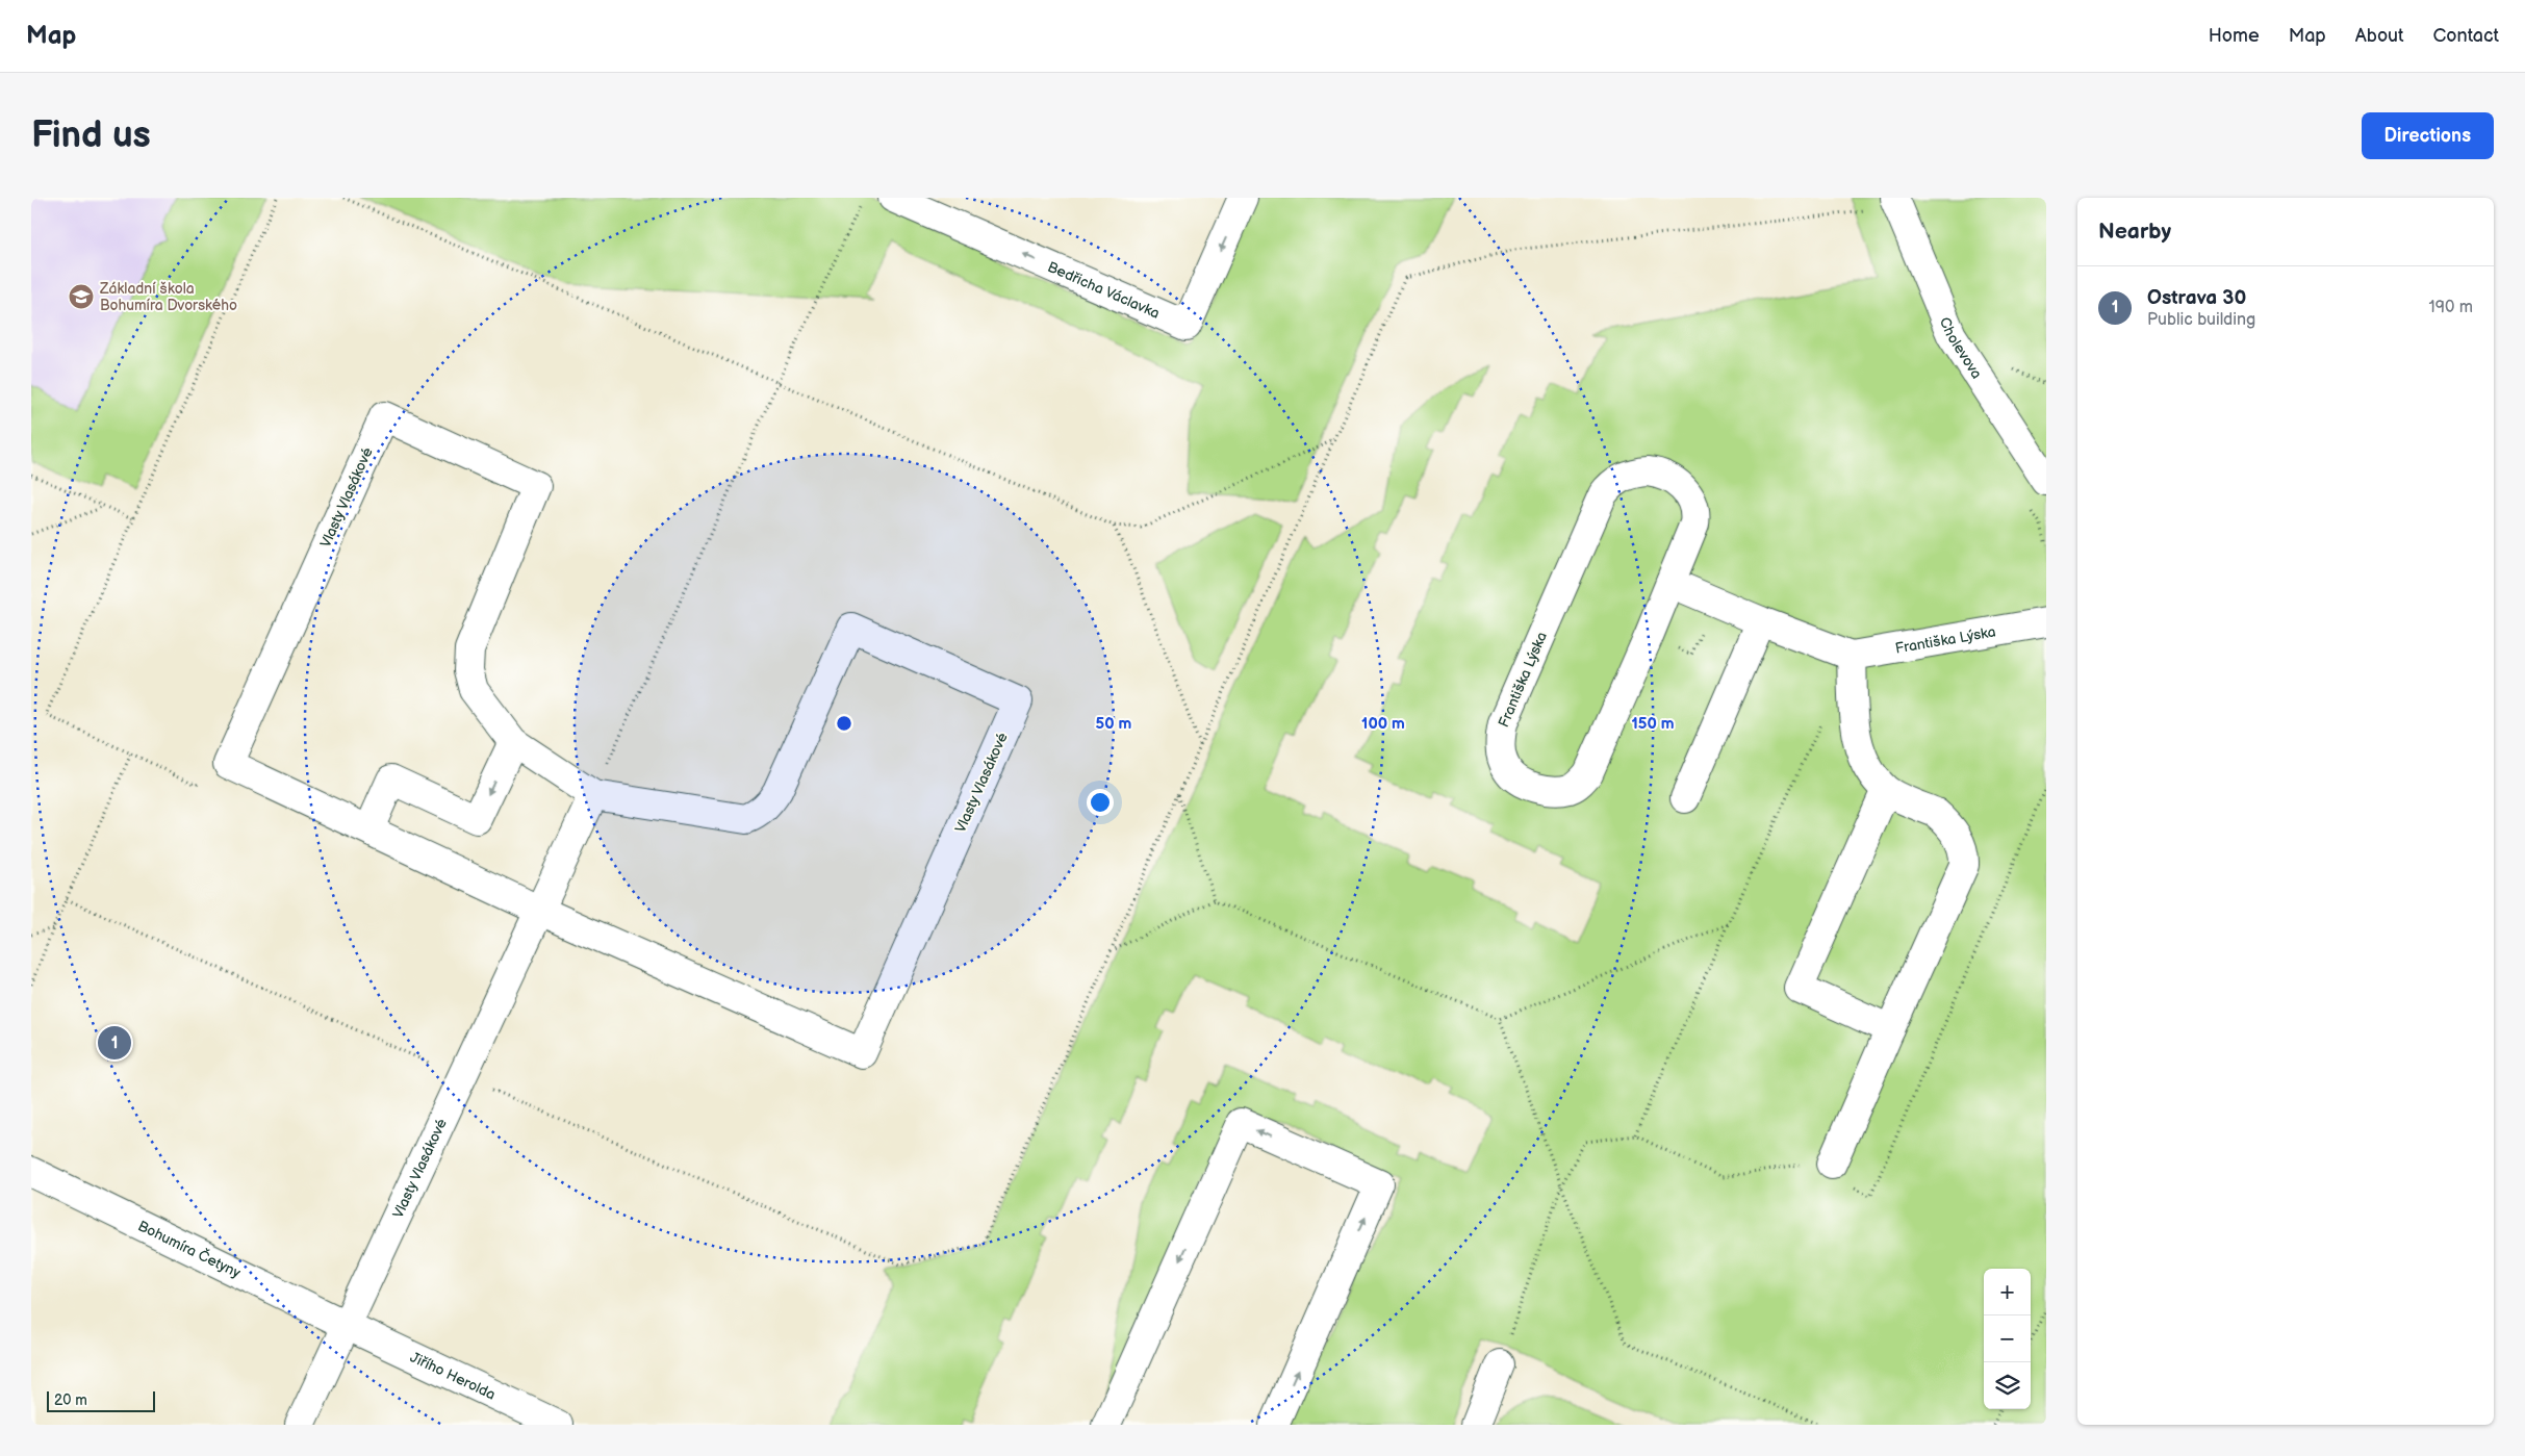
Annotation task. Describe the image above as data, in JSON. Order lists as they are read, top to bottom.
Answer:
{
  "streets": {
    "street": [
      "Bedřicha Václavka",
      "Cholevova",
      "Vlasty Vlasákové",
      "Františka Lýska",
      "Bohumíra Četyny",
      "Jiřího Herolda"
    ]
  },
  "crossings": [
    ["Vlasty Vlasákové", "Bohumíra Četyny"],
    ["Vlasty Vlasákové", "Jiřího Herolda"],
    ["Bohumíra Četyny", "Jiřího Herolda"]
  ],
  "places": {
    "school or university": ["Základní škola Bohumíra Dvorského"]
  },
  "scale_bar": "20 m",
  "page": {
    "header": "Map",
    "nav": [
      "Home",
      "Map",
      "About",
      "Contact"
    ],
    "buttons": "Directions",
    "title": "Find us",
    "heading": "Nearby",
    "list": [
      {
        "mark": "1",
        "name": "Ostrava 30",
        "note": "Public building",
        "value": "190 m"
      }
    ],
    "pins": "1",
    "map_buttons": ["+", "−"],
    "scale": "20 m"
  },
  "rings": ["50 m", "100 m", "150 m"]
}
